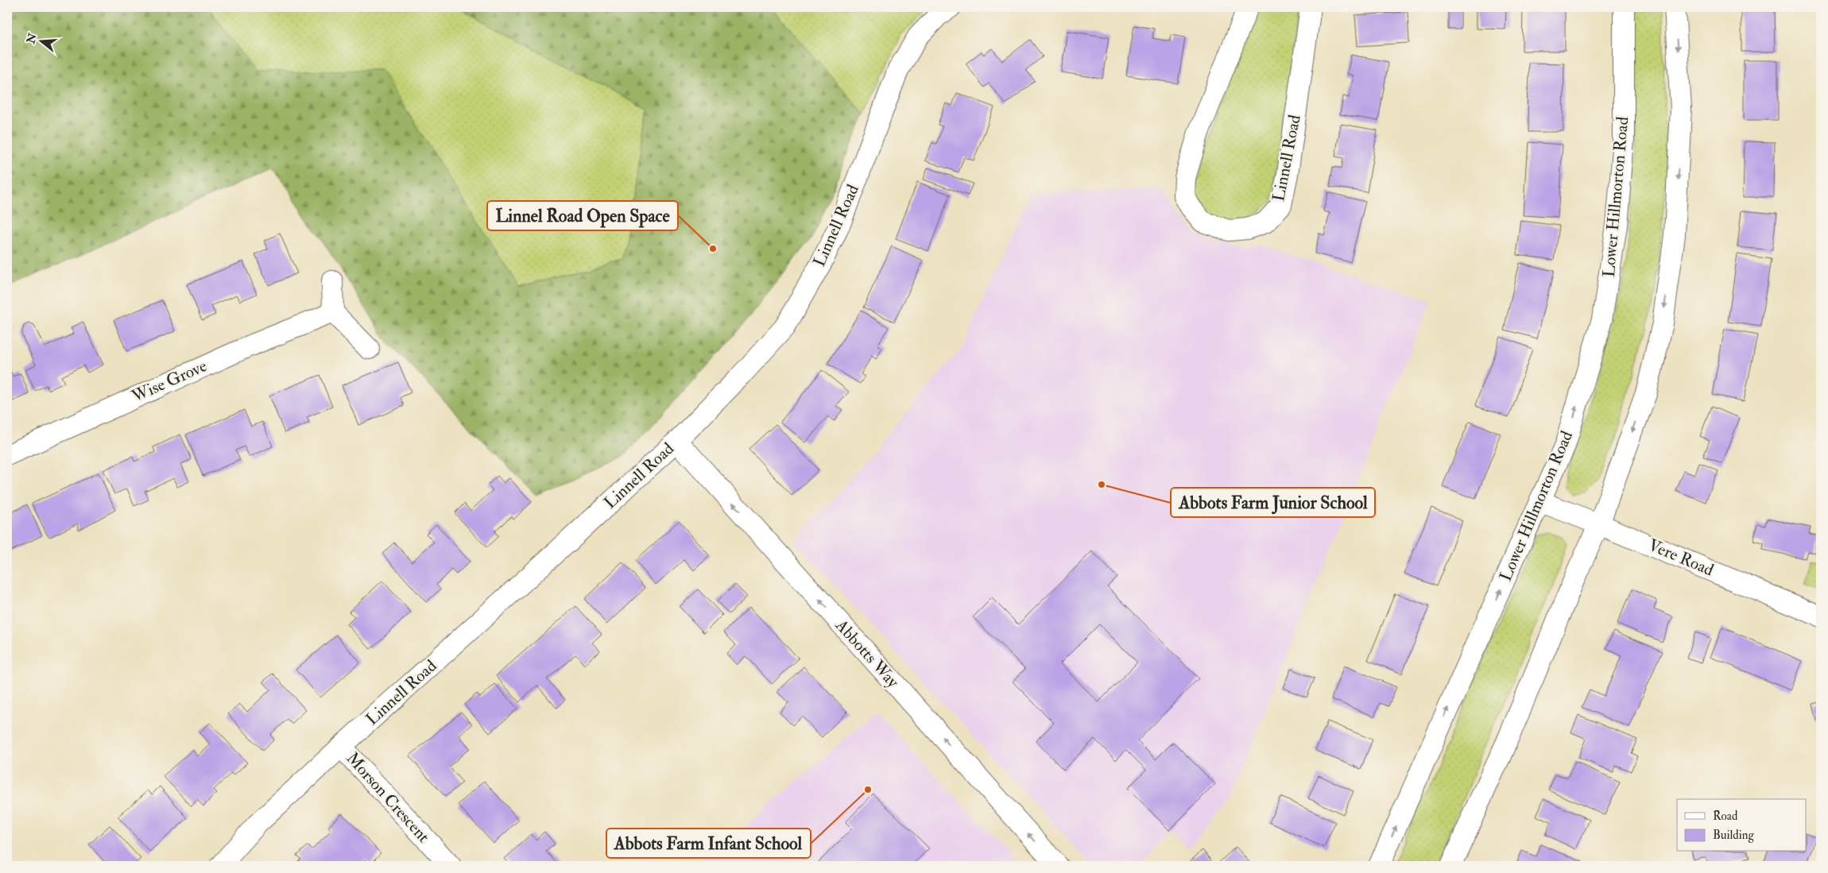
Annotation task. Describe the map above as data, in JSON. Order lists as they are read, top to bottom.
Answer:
{
  "streets": {
    "street": [
      "Linnell Road",
      "Lower Hillmorton Road",
      "Wise Grove",
      "Vere Road",
      "Abbotts Way",
      "Morson Crescent"
    ]
  },
  "crossings": [
    ["Linnell Road", "Abbotts Way"],
    ["Linnell Road", "Morson Crescent"],
    ["Lower Hillmorton Road", "Vere Road"]
  ],
  "one_way": ["Abbotts Way"],
  "places": ["Linnel Road Open Space", "Abbots Farm Junior School", "Abbots Farm Infant School"],
  "legend": ["Road", "Building"],
  "north": "left"
}
